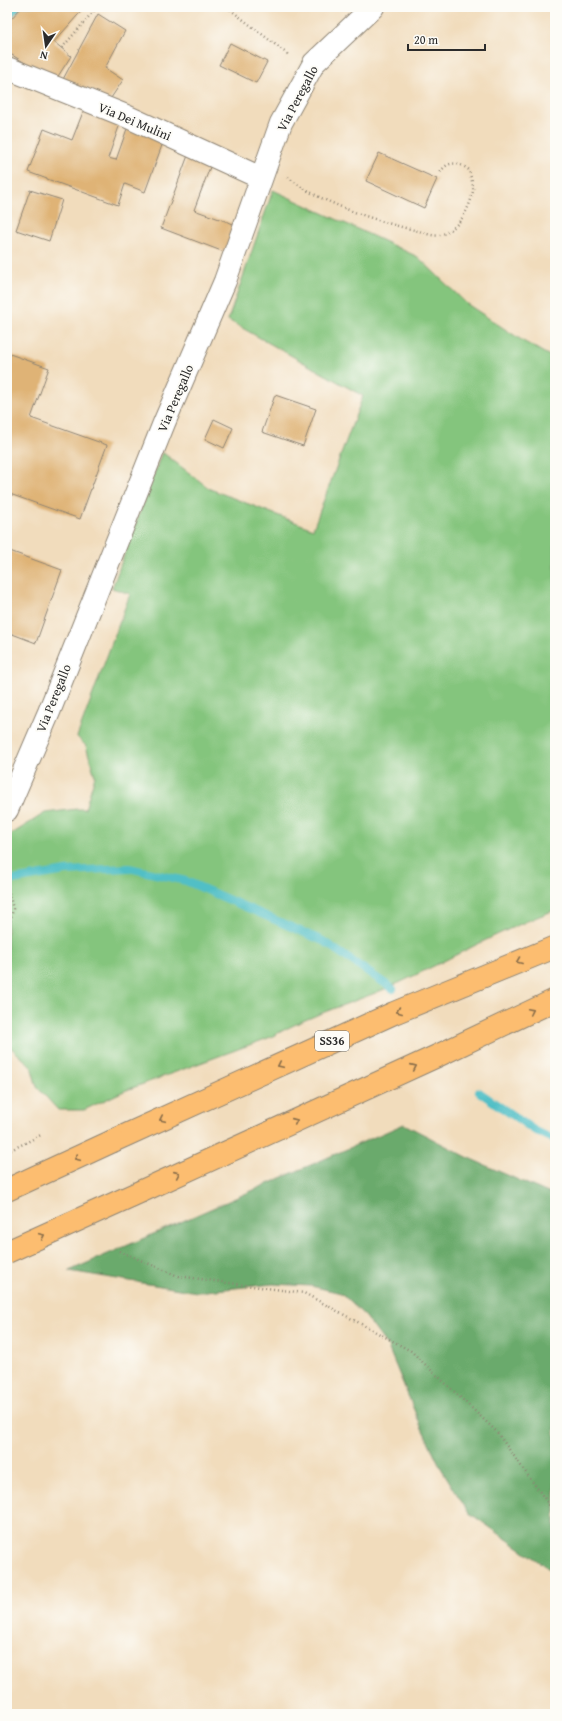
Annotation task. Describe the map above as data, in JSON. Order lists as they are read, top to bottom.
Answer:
{
  "streets": {
    "highway": ["SS36"],
    "street": ["Via Peregallo", "Via Dei Mulini"]
  },
  "crossings": [
    ["Via Peregallo", "Via Dei Mulini"]
  ],
  "scale_bar": "20 m",
  "north": "bottom"
}
